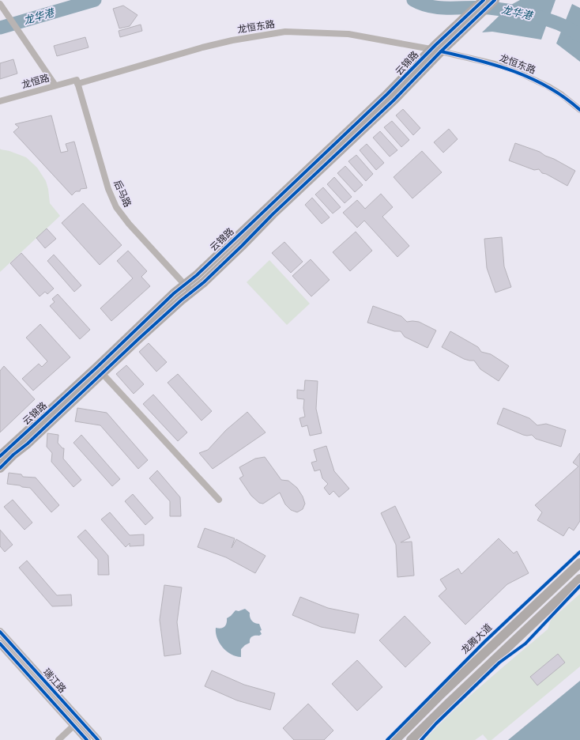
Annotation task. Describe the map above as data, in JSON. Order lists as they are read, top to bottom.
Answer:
{
  "streets": {
    "main road": ["云锦路", "龙腾大道"],
    "street": [
      "龙恒东路",
      "龙恒路",
      "后马路",
      "瑞江路"
    ]
  },
  "crossings": [
    ["龙恒东路", "云锦路"],
    ["龙恒东路", "龙恒路"],
    ["龙恒东路", "后马路"],
    ["云锦路", "后马路"],
    ["龙恒路", "后马路"]
  ],
  "water": ["龙华港"]
}
